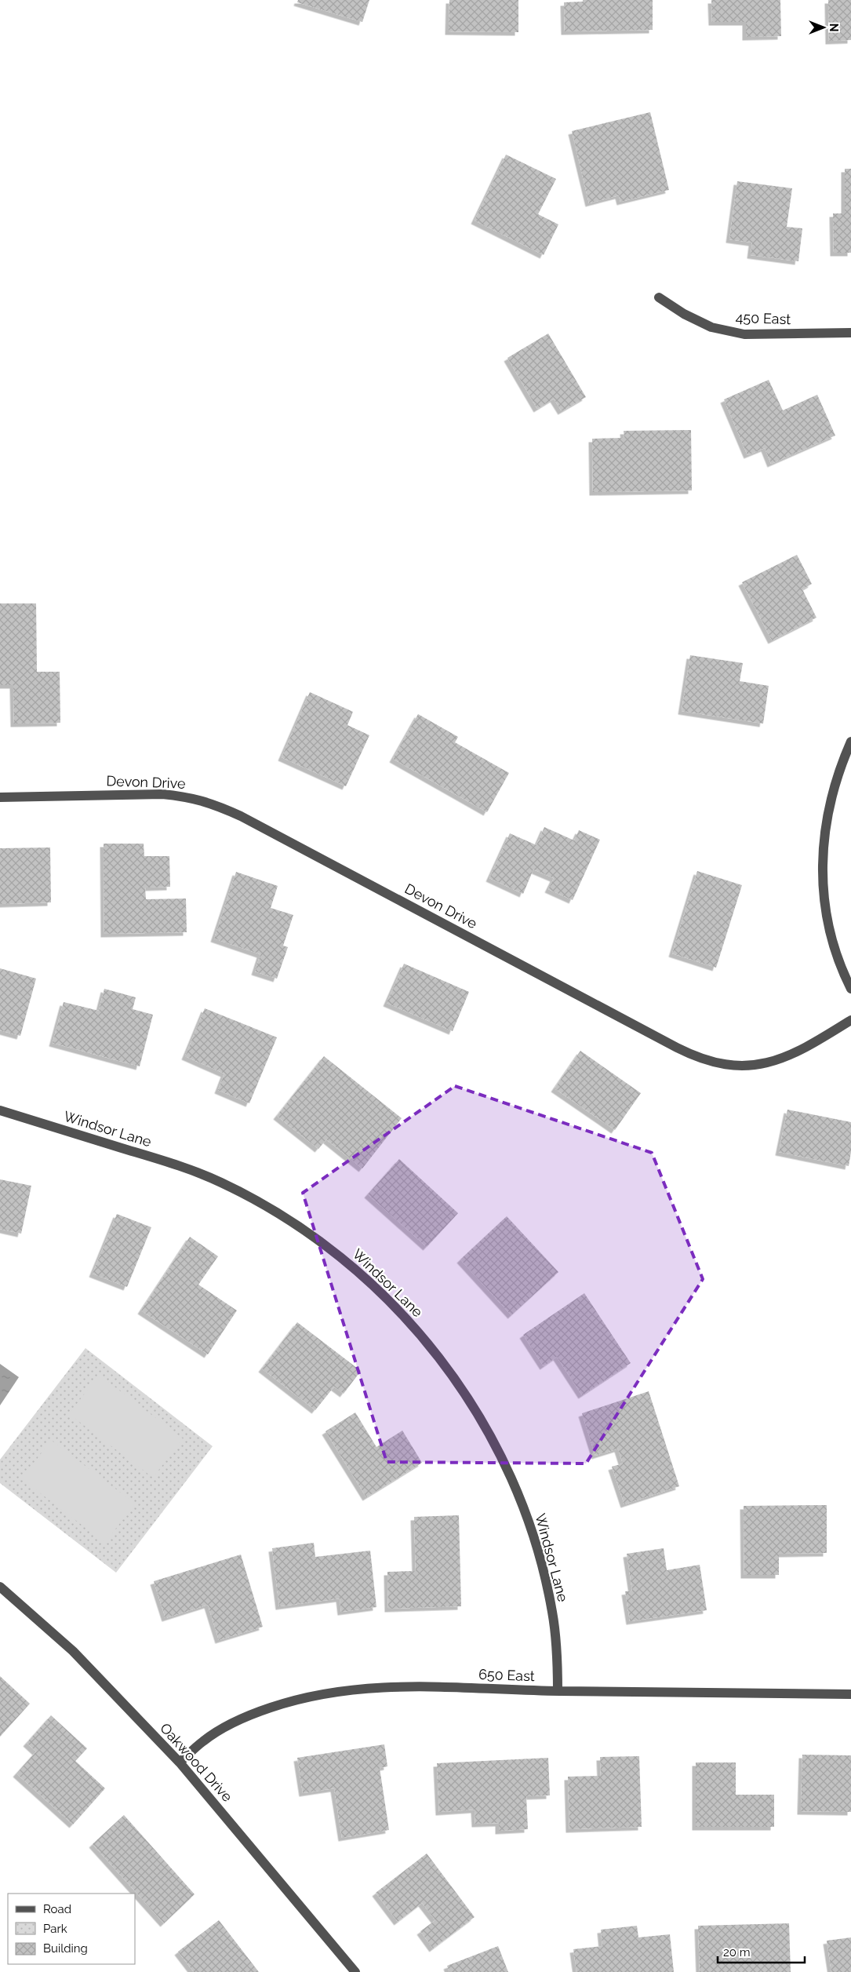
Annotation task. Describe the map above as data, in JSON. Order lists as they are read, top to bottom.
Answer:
{
  "streets": {
    "street": [
      "450 East",
      "Devon Drive",
      "Windsor Lane",
      "650 East",
      "Oakwood Drive"
    ]
  },
  "crossings": [
    ["Windsor Lane", "650 East"],
    ["650 East", "Oakwood Drive"]
  ],
  "legend": ["Road", "Park", "Building"],
  "scale_bar": "20 m",
  "north": "right"
}
